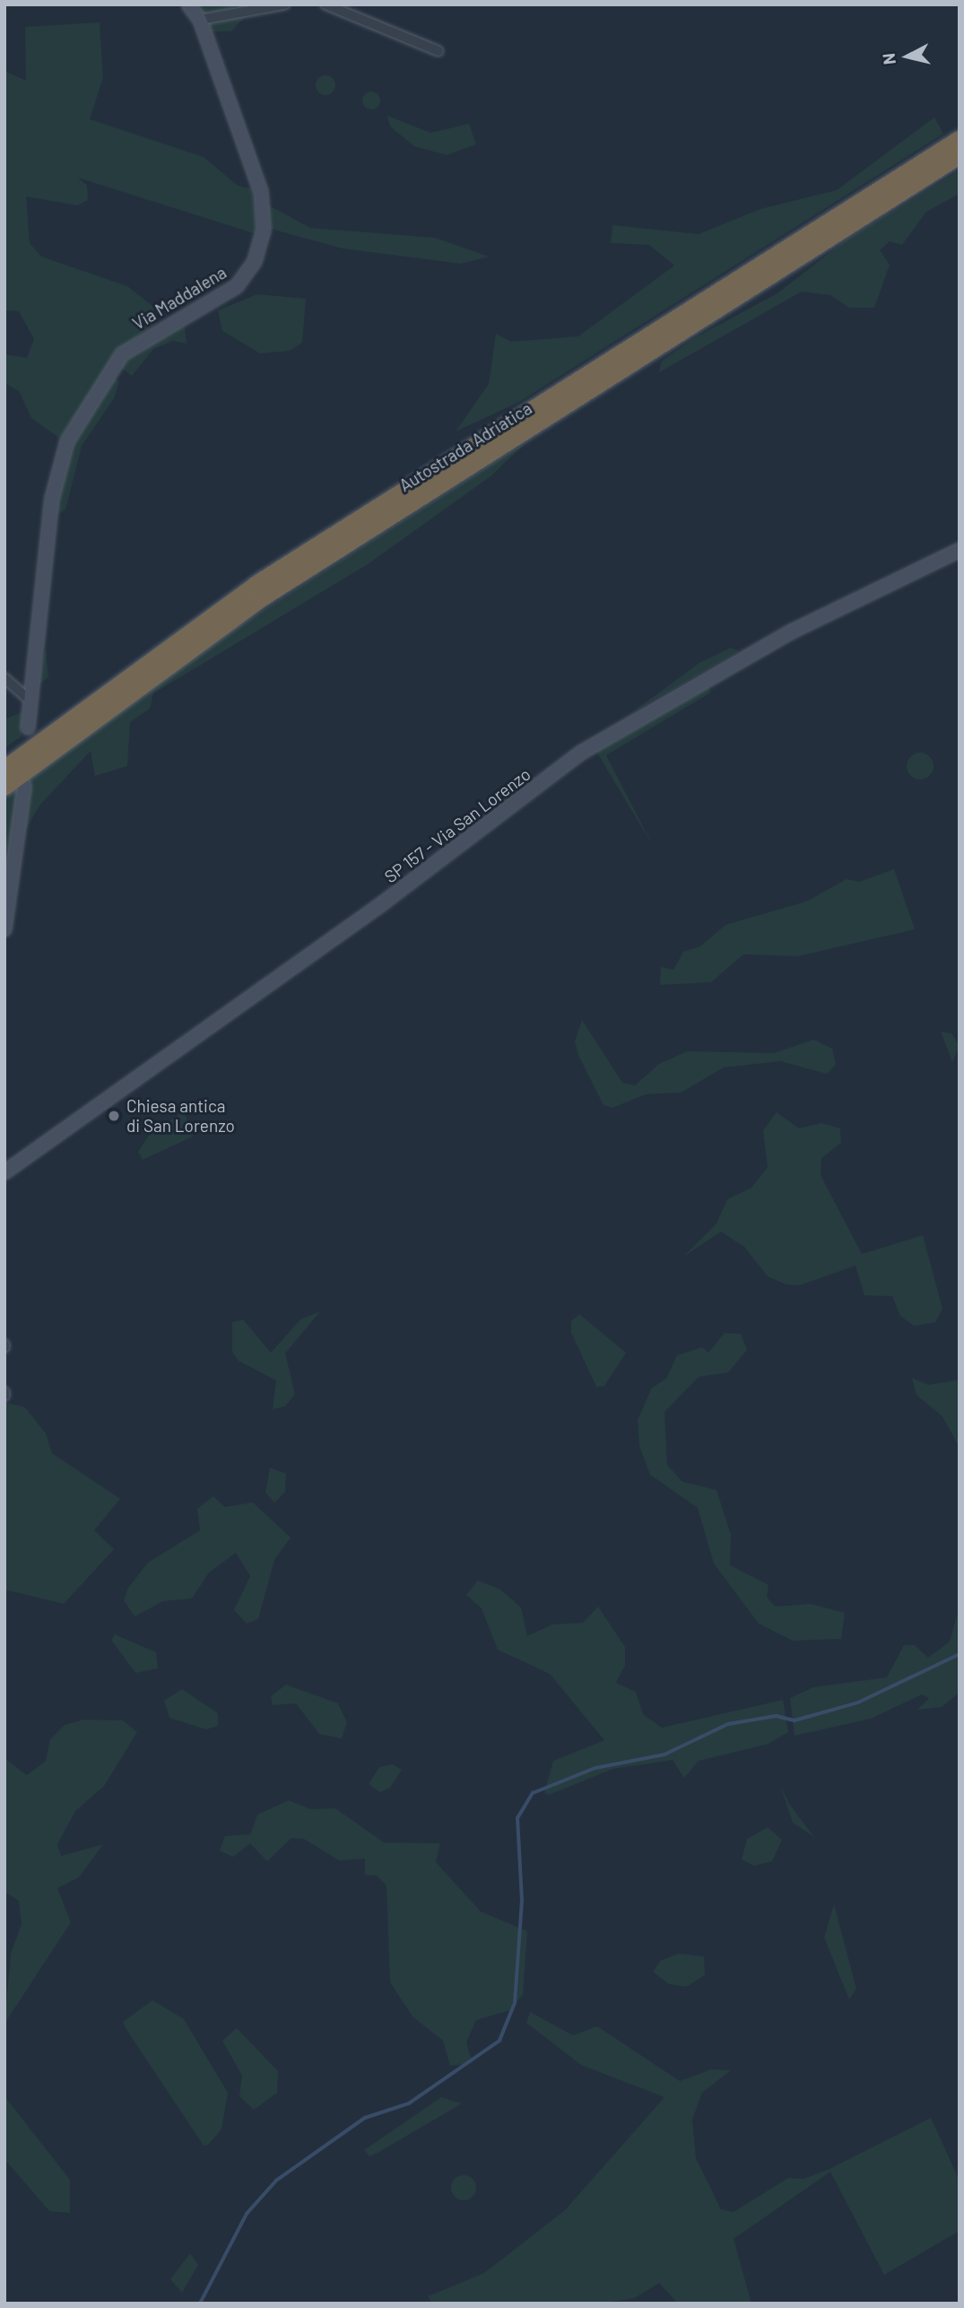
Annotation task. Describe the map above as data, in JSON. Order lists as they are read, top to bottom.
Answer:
{
  "streets": {
    "highway": ["Autostrada Adriatica"],
    "main road": ["Via Maddalena", "SP 157 - Via San Lorenzo"]
  },
  "places": ["Chiesa antica di San Lorenzo"],
  "north": "left"
}
